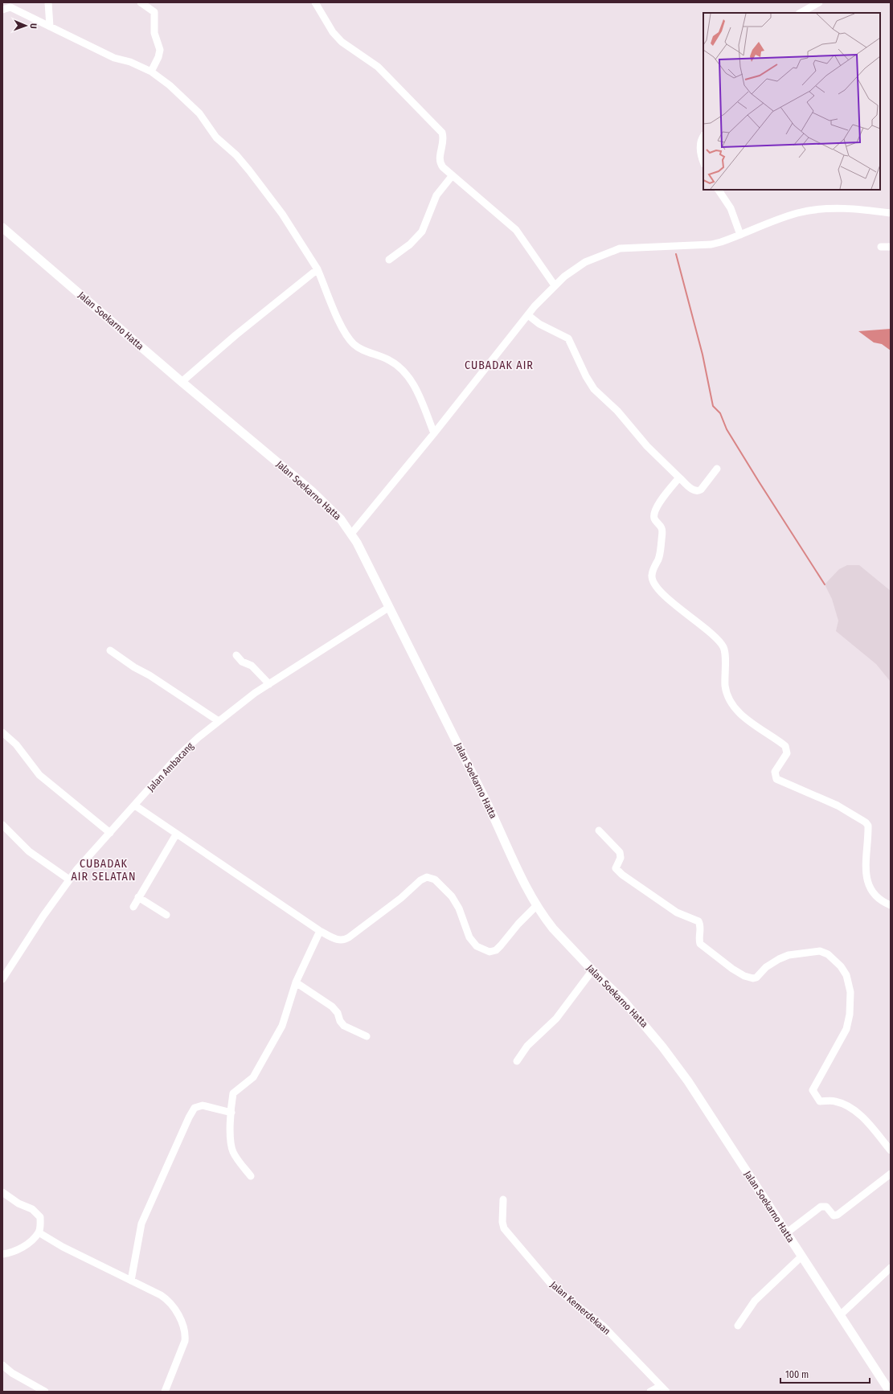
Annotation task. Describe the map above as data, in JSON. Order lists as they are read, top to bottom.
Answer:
{
  "streets": {
    "street": ["Jalan Soekarno Hatta", "Jalan Ambacang", "Jalan Kemerdekaan"]
  },
  "crossings": [
    ["Jalan Soekarno Hatta", "Jalan Ambacang"]
  ],
  "districts": ["CUBADAK AIR", "CUBADAK AIR SELATAN"],
  "scale_bar": "100 m",
  "north": "right"
}
